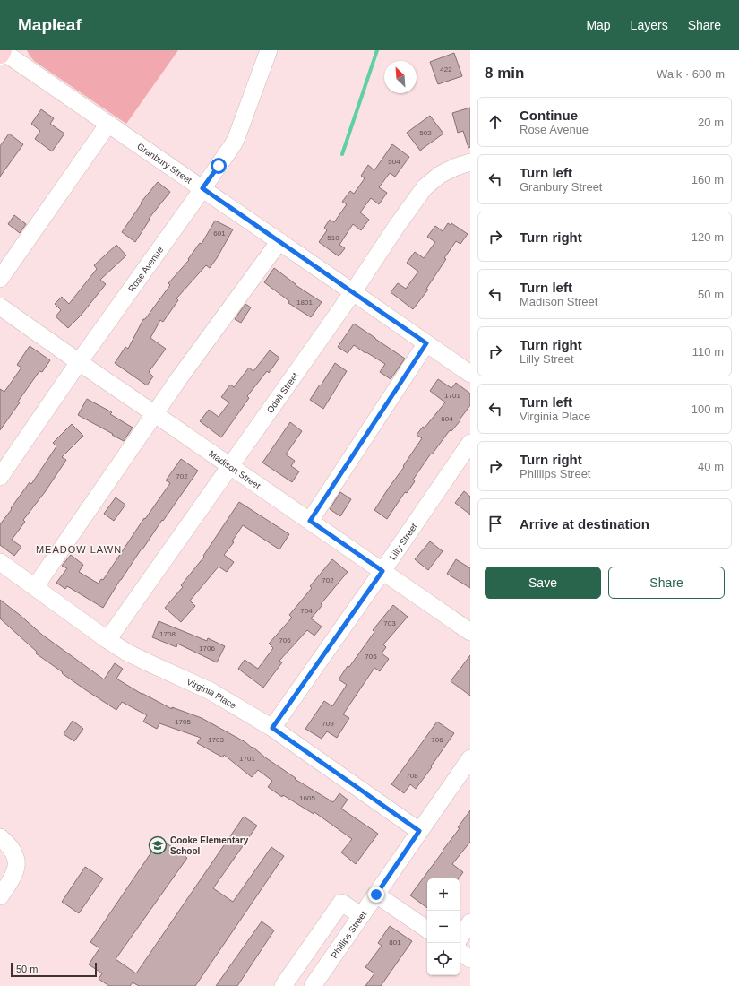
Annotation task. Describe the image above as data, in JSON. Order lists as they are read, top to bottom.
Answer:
{
  "streets": {
    "street": [
      "Granbury Street",
      "Rose Avenue",
      "Odell Street",
      "Madison Street",
      "Lilly Street",
      "Virginia Place",
      "Phillips Street"
    ]
  },
  "crossings": [
    ["Granbury Street", "Rose Avenue"],
    ["Granbury Street", "Odell Street"],
    ["Rose Avenue", "Madison Street"],
    ["Odell Street", "Madison Street"],
    ["Odell Street", "Virginia Place"],
    ["Madison Street", "Lilly Street"],
    ["Lilly Street", "Virginia Place"],
    ["Virginia Place", "Phillips Street"]
  ],
  "districts": ["MEADOW LAWN"],
  "places": {
    "school or university": ["Cooke Elementary School"]
  },
  "house_numbers": [
    "422",
    "502",
    "504",
    "601",
    "510",
    "1801",
    "1701",
    "604",
    "702",
    "702",
    "704",
    "703",
    "1708",
    "706",
    "1706",
    "705",
    "1705",
    "709",
    "1703",
    "706",
    "1701",
    "708",
    "1605",
    "801"
  ],
  "scale_bar": "50 m",
  "north": "top left",
  "page": {
    "header": "Mapleaf",
    "nav": ["Map", "Layers", "Share"],
    "heading": ["8 min", "Walk · 600 m"],
    "list": [
      ["Continue", "Rose Avenue", "20 m"],
      ["Turn left", "Granbury Street", "160 m"],
      ["Turn right", "120 m"],
      ["Turn left", "Madison Street", "50 m"],
      ["Turn right", "Lilly Street", "110 m"],
      ["Turn left", "Virginia Place", "100 m"],
      ["Turn right", "Phillips Street", "40 m"],
      "Arrive at destination"
    ],
    "buttons": ["Save", "Share"],
    "map_buttons": ["+", "−"],
    "scale": "50 m"
  }
}
